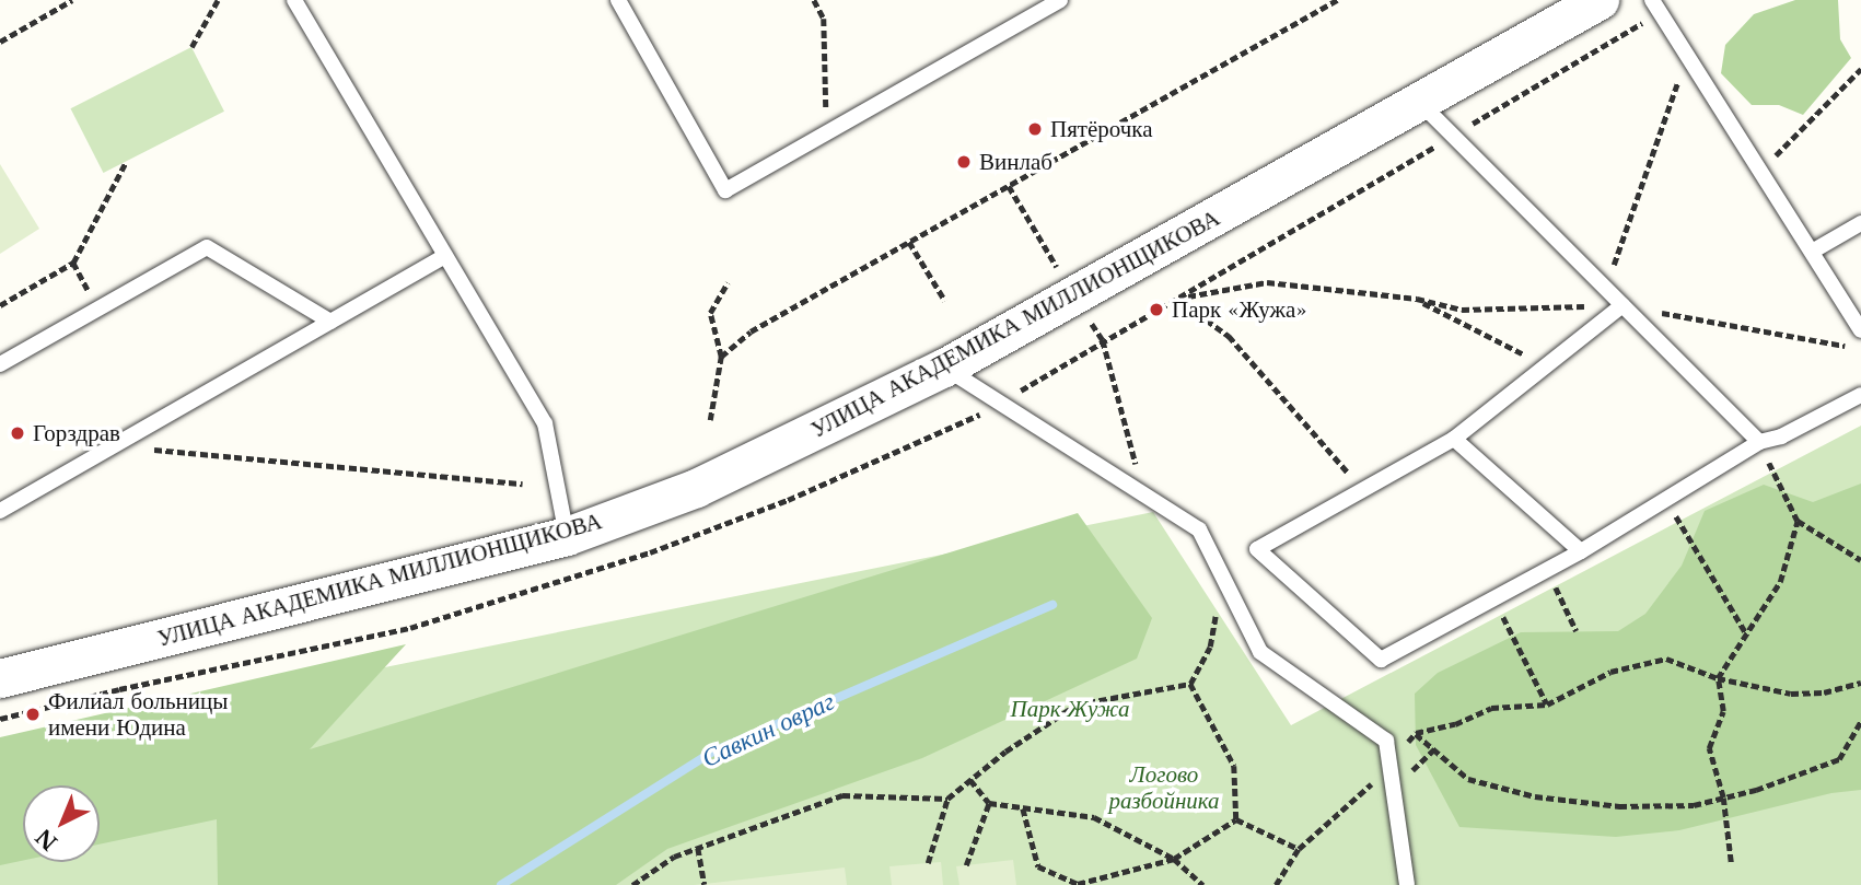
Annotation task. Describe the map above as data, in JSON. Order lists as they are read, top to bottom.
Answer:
{
  "streets": {
    "street": ["УЛИЦА АКАДЕМИКА МИЛЛИОНЩИКОВА"]
  },
  "water": ["Савкин овраг"],
  "parks": ["Парк Жужа", "Логово разбойника"],
  "places": [
    "Пятёрочка",
    "Винлаб",
    "Парк «Жужа»",
    "Горздрав",
    "Филиал больницы имени Юдина"
  ],
  "north": "bottom left"
}
